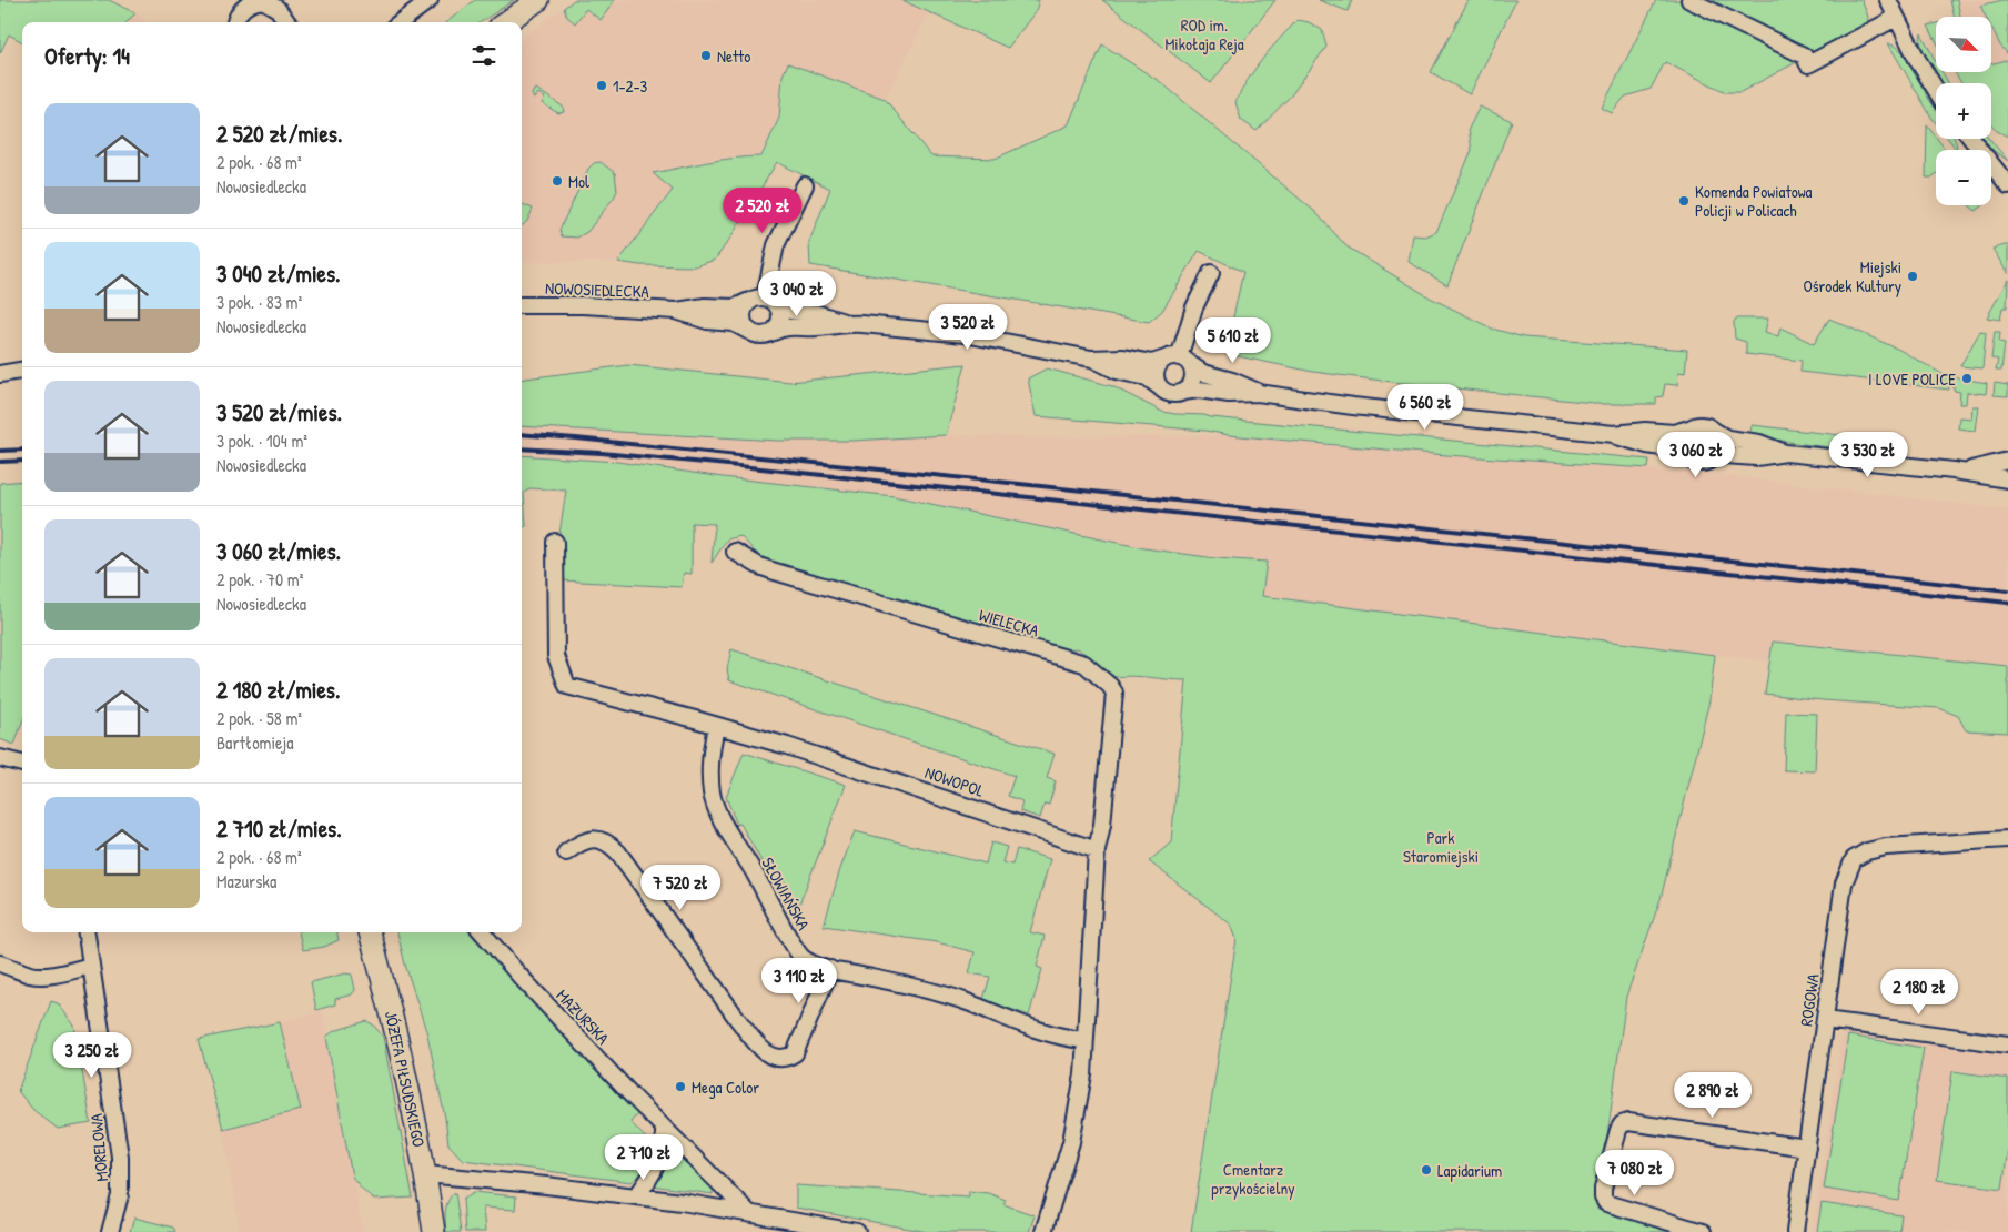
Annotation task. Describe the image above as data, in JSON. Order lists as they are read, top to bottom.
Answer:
{
  "streets": {
    "street": [
      "NOWOSIEDLECKA",
      "WIELECKA",
      "NOWOPOL",
      "SŁOWIAŃSKA",
      "ROGOWA",
      "MAZURSKA",
      "JÓZEFA PIŁSUDSKIEGO",
      "MORELOWA"
    ]
  },
  "crossings": [
    ["WIELECKA", "NOWOPOL"],
    ["NOWOPOL", "SŁOWIAŃSKA"]
  ],
  "parks": ["ROD im. Mikołaja Reja", "Park Staromiejski", "Cmentarz przykościelny"],
  "places": [
    "Netto",
    "1-2-3",
    "Mol",
    "Komenda Powiatowa Policji w Policach",
    "Miejski Ośrodek Kultury",
    "I LOVE POLICE",
    "Mega Color",
    "Lapidarium"
  ],
  "north": "bottom right",
  "page": {
    "map_buttons": ["+", "−"],
    "heading": "Oferty: 14",
    "list": [
      {
        "name": "2 520 zł/mies.",
        "note": "2 pok. · 68 m² · Nowosiedlecka"
      },
      {
        "name": "3 040 zł/mies.",
        "note": "3 pok. · 83 m² · Nowosiedlecka"
      },
      {
        "name": "3 520 zł/mies.",
        "note": "3 pok. · 104 m² · Nowosiedlecka"
      },
      {
        "name": "3 060 zł/mies.",
        "note": "2 pok. · 70 m² · Nowosiedlecka"
      },
      {
        "name": "2 180 zł/mies.",
        "note": "2 pok. · 58 m² · Bartłomieja"
      },
      {
        "name": "2 710 zł/mies.",
        "note": "2 pok. · 68 m² · Mazurska"
      }
    ],
    "price": [
      "2 520 zł",
      "3 040 zł",
      "3 520 zł",
      "5 610 zł",
      "6 560 zł",
      "3 060 zł",
      "3 530 zł",
      "7 520 zł",
      "3 110 zł",
      "2 180 zł",
      "3 250 zł",
      "2 890 zł",
      "2 710 zł",
      "7 080 zł"
    ]
  }
}
